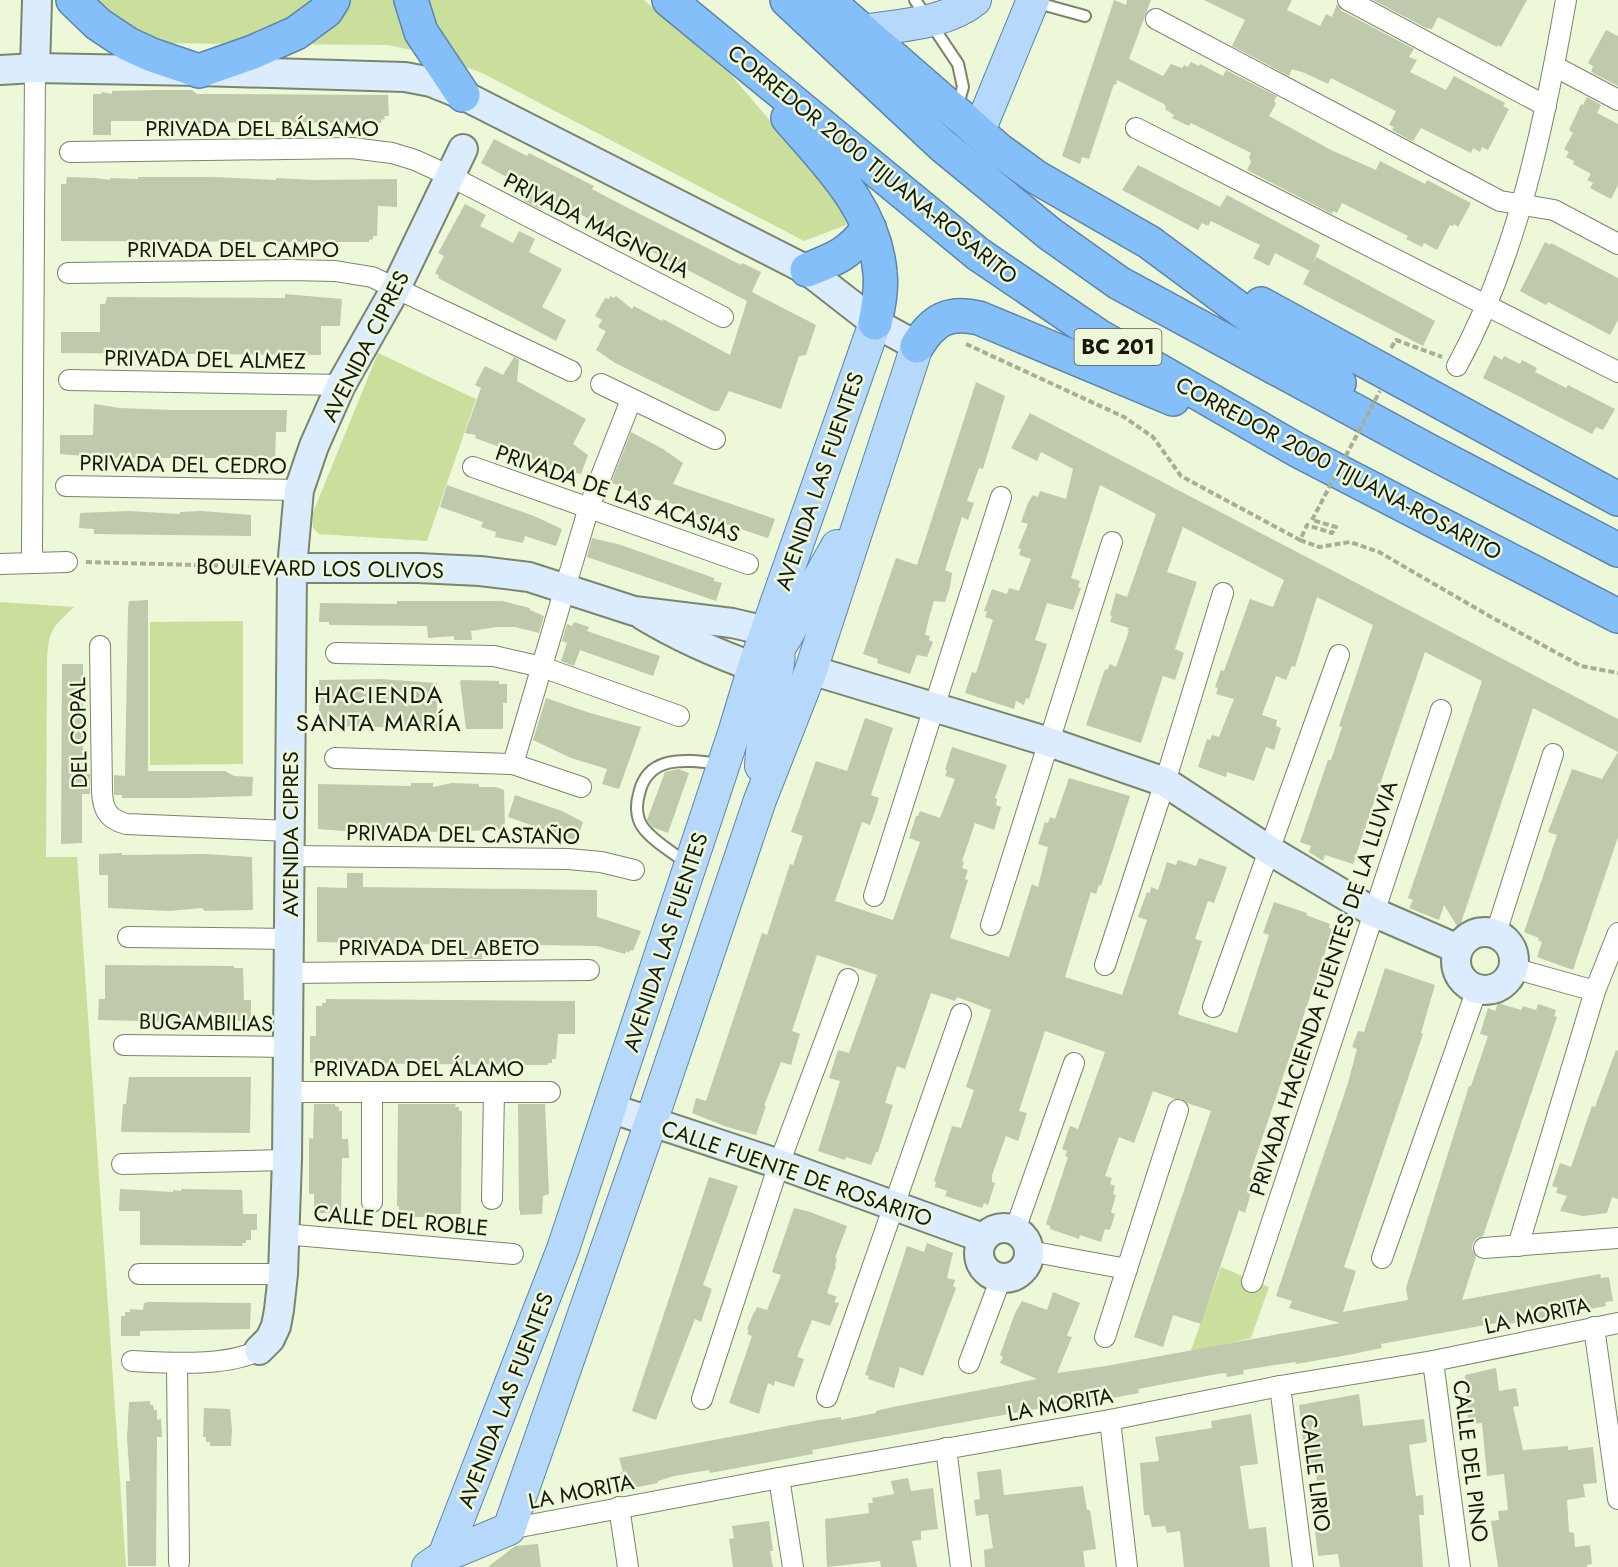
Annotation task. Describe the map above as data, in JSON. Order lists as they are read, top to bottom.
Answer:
{
  "streets": {
    "highway": ["CORREDOR 2000 TIJUANA-ROSARITO", "BC 201"],
    "main road": ["AVENIDA LAS FUENTES"],
    "street": [
      "PRIVADA DEL BÁLSAMO",
      "PRIVADA MAGNOLIA",
      "PRIVADA DEL CAMPO",
      "AVENIDA CIPRES",
      "PRIVADA DEL ALMEZ",
      "PRIVADA DEL CEDRO",
      "PRIVADA DE LAS ACASIAS",
      "BOULEVARD LOS OLIVOS",
      "DEL COPAL",
      "PRIVADA DEL CASTAÑO",
      "PRIVADA DEL ABETO",
      "PRIVADA HACIENDA FUENTES DE LA LLUVIA",
      "BUGAMBILIAS",
      "PRIVADA DEL ÁLAMO",
      "CALLE FUENTE DE ROSARITO",
      "CALLE DEL ROBLE",
      "LA MORITA",
      "CALLE DEL PINO",
      "CALLE LIRIO"
    ]
  },
  "crossings": [
    ["PRIVADA DEL BÁLSAMO", "PRIVADA MAGNOLIA"],
    ["PRIVADA DEL BÁLSAMO", "AVENIDA CIPRES"],
    ["PRIVADA MAGNOLIA", "AVENIDA CIPRES"],
    ["PRIVADA DEL CAMPO", "AVENIDA CIPRES"],
    ["AVENIDA CIPRES", "PRIVADA DEL ALMEZ"],
    ["AVENIDA CIPRES", "PRIVADA DEL CEDRO"],
    ["AVENIDA CIPRES", "BOULEVARD LOS OLIVOS"],
    ["AVENIDA CIPRES", "PRIVADA DEL CASTAÑO"],
    ["AVENIDA CIPRES", "PRIVADA DEL ABETO"],
    ["AVENIDA CIPRES", "BUGAMBILIAS"],
    ["AVENIDA CIPRES", "PRIVADA DEL ÁLAMO"],
    ["AVENIDA CIPRES", "CALLE DEL ROBLE"],
    ["AVENIDA LAS FUENTES", "BOULEVARD LOS OLIVOS"],
    ["AVENIDA LAS FUENTES", "CALLE FUENTE DE ROSARITO"],
    ["AVENIDA LAS FUENTES", "LA MORITA"],
    ["DEL COPAL", "PRIVADA DEL CASTAÑO"],
    ["LA MORITA", "CALLE DEL PINO"],
    ["LA MORITA", "CALLE LIRIO"]
  ],
  "districts": ["HACIENDA SANTA MARÍA"]
}
